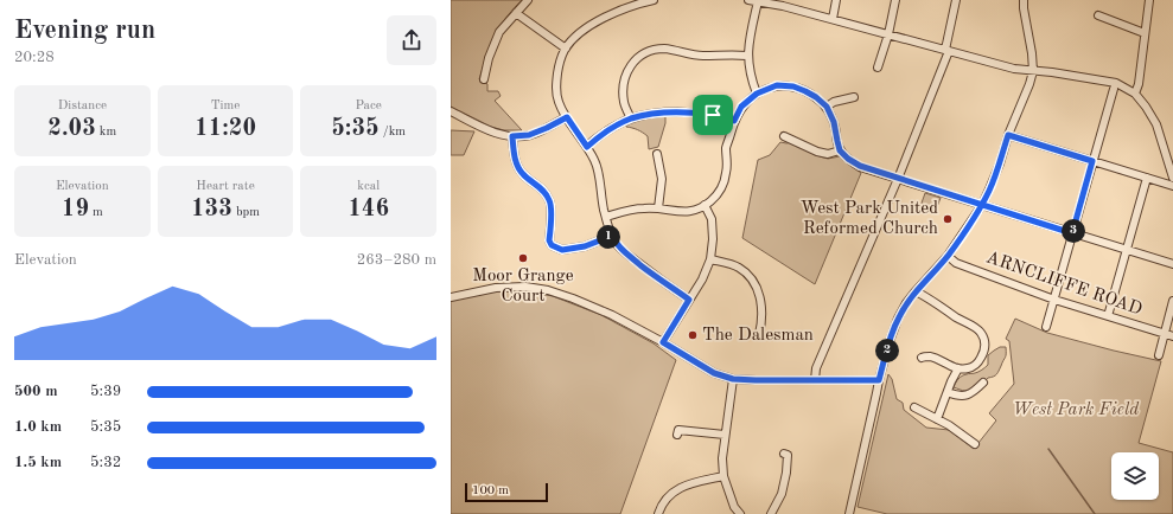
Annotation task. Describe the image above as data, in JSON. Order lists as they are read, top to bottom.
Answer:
{
  "streets": {
    "street": ["ARNCLIFFE ROAD"]
  },
  "parks": ["West Park Field"],
  "places": ["West Park United Reformed Church", "Moor Grange Court", "The Dalesman"],
  "scale_bar": "100 m",
  "page": {
    "heading": ["Evening run", "20:28"],
    "stats": [
      ["Distance", "2.03 km"],
      ["Time", "11:20"],
      ["Pace", "5:35 /km"],
      ["Elevation", "19 m"],
      ["Heart rate", "133 bpm"],
      ["kcal", "146"]
    ],
    "pins": ["3", "1", "2"],
    "chart": ["Elevation", "263–280 m"],
    "list": [
      {
        "name": "500 m",
        "note": "5:39"
      },
      {
        "name": "1.0 km",
        "note": "5:35"
      },
      {
        "name": "1.5 km",
        "note": "5:32"
      }
    ],
    "scale": "100 m"
  }
}
